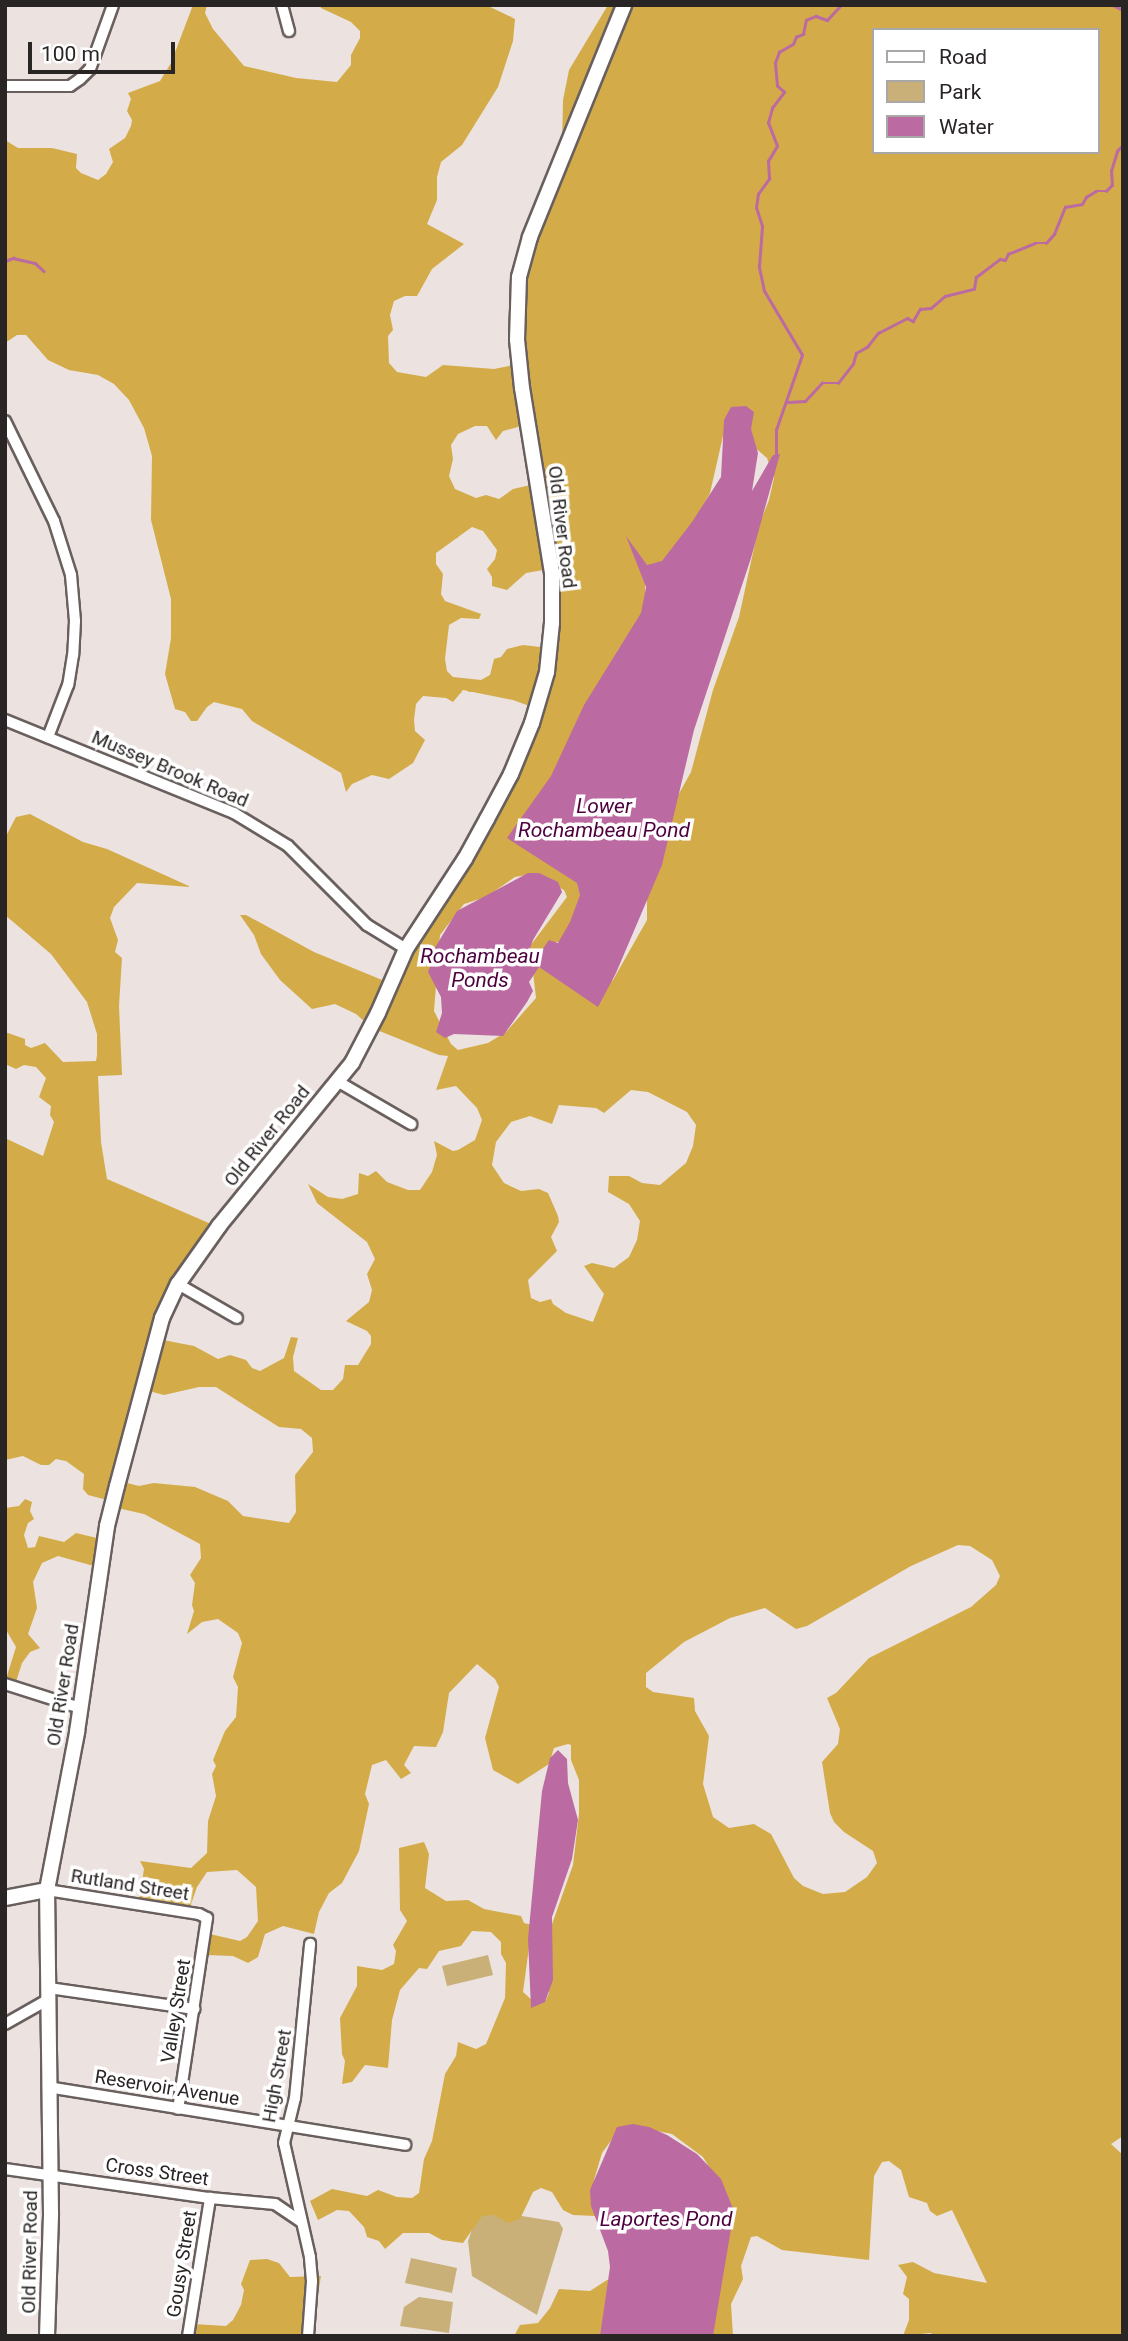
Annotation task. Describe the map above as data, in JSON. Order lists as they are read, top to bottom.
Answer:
{
  "streets": {
    "main road": ["Old River Road"],
    "street": [
      "Mussey Brook Road",
      "Rutland Street",
      "Valley Street",
      "High Street",
      "Reservoir Avenue",
      "Cross Street",
      "Gousy Street"
    ]
  },
  "crossings": [
    ["Old River Road", "Mussey Brook Road"],
    ["Old River Road", "Rutland Street"],
    ["Old River Road", "Reservoir Avenue"],
    ["Old River Road", "Cross Street"],
    ["Rutland Street", "Valley Street"],
    ["Valley Street", "Reservoir Avenue"],
    ["High Street", "Reservoir Avenue"],
    ["High Street", "Cross Street"],
    ["Cross Street", "Gousy Street"]
  ],
  "water": ["Lower Rochambeau Pond", "Rochambeau Ponds", "Laportes Pond"],
  "legend": ["Road", "Park", "Water"],
  "scale_bar": "100 m"
}
